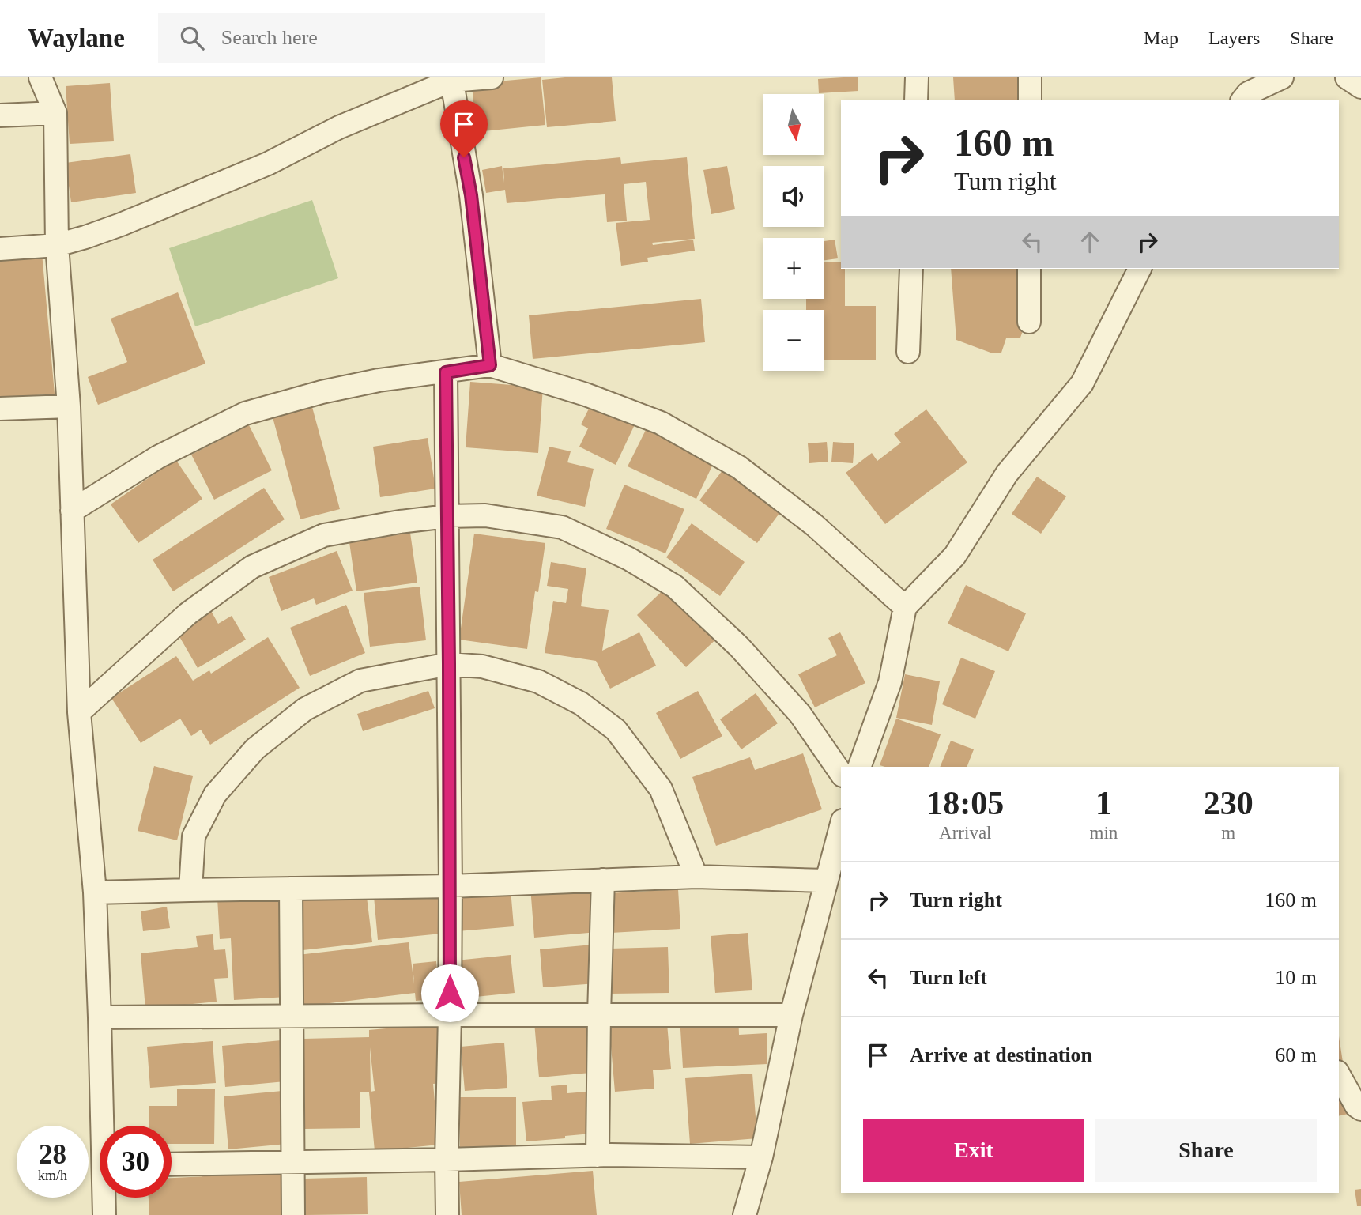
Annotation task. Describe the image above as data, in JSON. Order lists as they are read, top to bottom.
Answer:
{
  "north": "bottom",
  "page": {
    "header": "Waylane",
    "search": "Search here",
    "nav": ["Map", "Layers", "Share"],
    "map_buttons": ["+", "−"],
    "turn": ["160 m", "Turn right"],
    "eta": [
      "18:05",
      "Arrival",
      "1",
      "min",
      "230",
      "m"
    ],
    "list": [
      {
        "name": "Turn right",
        "value": "160 m"
      },
      {
        "name": "Turn left",
        "value": "10 m"
      },
      {
        "name": "Arrive at destination",
        "value": "60 m"
      }
    ],
    "buttons": ["Exit", "Share"],
    "speed": "28 km/h",
    "limit": "30"
  }
}
